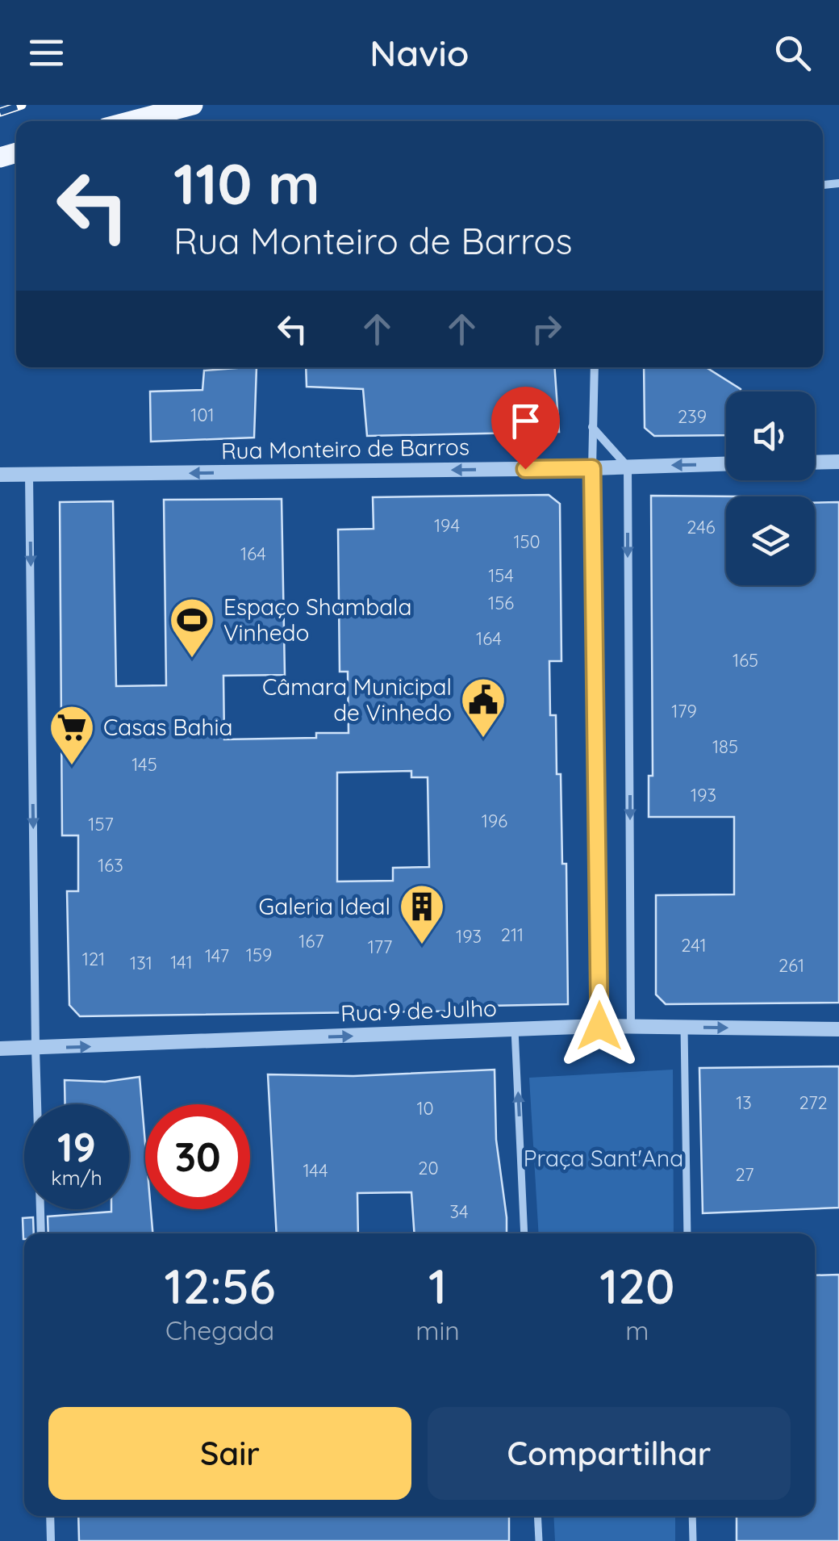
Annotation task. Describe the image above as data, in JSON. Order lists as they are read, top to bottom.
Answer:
{
  "streets": {
    "street": ["Rua Monteiro de Barros", "Rua 9 de Julho"]
  },
  "one_way": ["Rua Monteiro de Barros", "Rua 9 de Julho"],
  "parks": ["Praça Sant'Ana"],
  "places": {
    "sports": ["Espaço Shambala Vinhedo"],
    "public building": ["Câmara Municipal de Vinhedo"],
    "supermarket": ["Casas Bahia"],
    "building": ["Galeria Ideal"]
  },
  "house_numbers": [
    "101",
    "239",
    "194",
    "246",
    "150",
    "164",
    "154",
    "156",
    "164",
    "165",
    "179",
    "185",
    "145",
    "193",
    "196",
    "157",
    "163",
    "211",
    "193",
    "167",
    "241",
    "177",
    "159",
    "147",
    "121",
    "141",
    "131",
    "261",
    "13",
    "272",
    "10",
    "20",
    "144",
    "27",
    "34"
  ],
  "page": {
    "header": "Navio",
    "turn": ["110 m", "Rua Monteiro de Barros"],
    "speed": "19 km/h",
    "limit": "30",
    "eta": [
      "12:56",
      "Chegada",
      "1",
      "min",
      "120",
      "m"
    ],
    "buttons": ["Sair", "Compartilhar"]
  }
}
